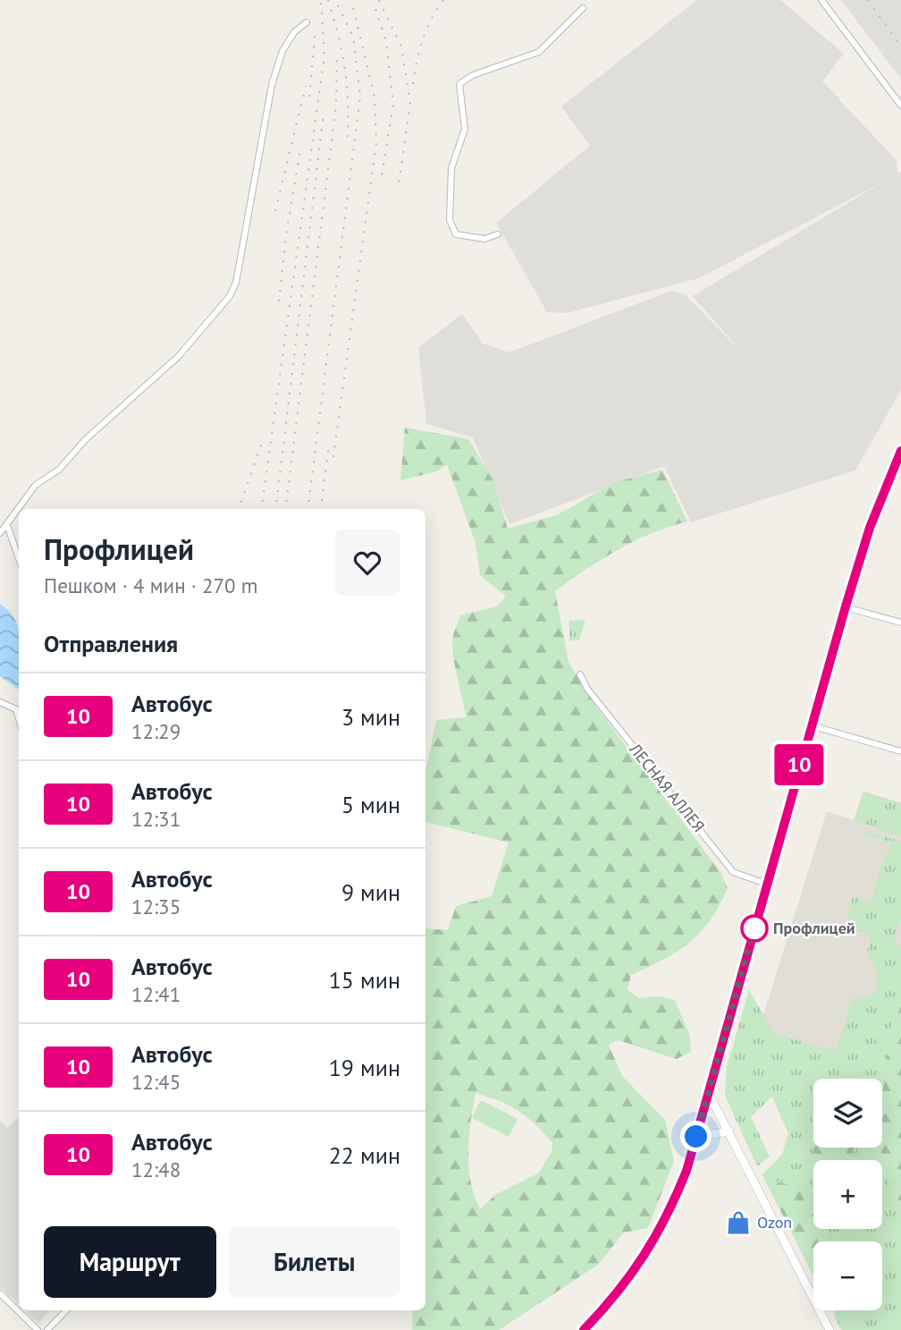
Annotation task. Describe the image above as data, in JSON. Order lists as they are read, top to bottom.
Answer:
{
  "streets": {
    "street": ["ЛЕСНАЯ АЛЛЕЯ"]
  },
  "places": {
    "other": ["Профлицей"],
    "shop": ["Ozon"]
  },
  "lines": ["bus line 10"],
  "page": {
    "on_map": "10",
    "heading": [
      ["Профлицей", "Пешком · 4 мин · 270 m"],
      "Отправления"
    ],
    "list": [
      {
        "mark": "10",
        "name": "Автобус",
        "note": "12:29",
        "value": "3 мин"
      },
      {
        "mark": "10",
        "name": "Автобус",
        "note": "12:31",
        "value": "5 мин"
      },
      {
        "mark": "10",
        "name": "Автобус",
        "note": "12:35",
        "value": "9 мин"
      },
      {
        "mark": "10",
        "name": "Автобус",
        "note": "12:41",
        "value": "15 мин"
      },
      {
        "mark": "10",
        "name": "Автобус",
        "note": "12:45",
        "value": "19 мин"
      },
      {
        "mark": "10",
        "name": "Автобус",
        "note": "12:48",
        "value": "22 мин"
      }
    ],
    "map_buttons": ["+", "−"],
    "buttons": ["Маршрут", "Билеты"]
  }
}
